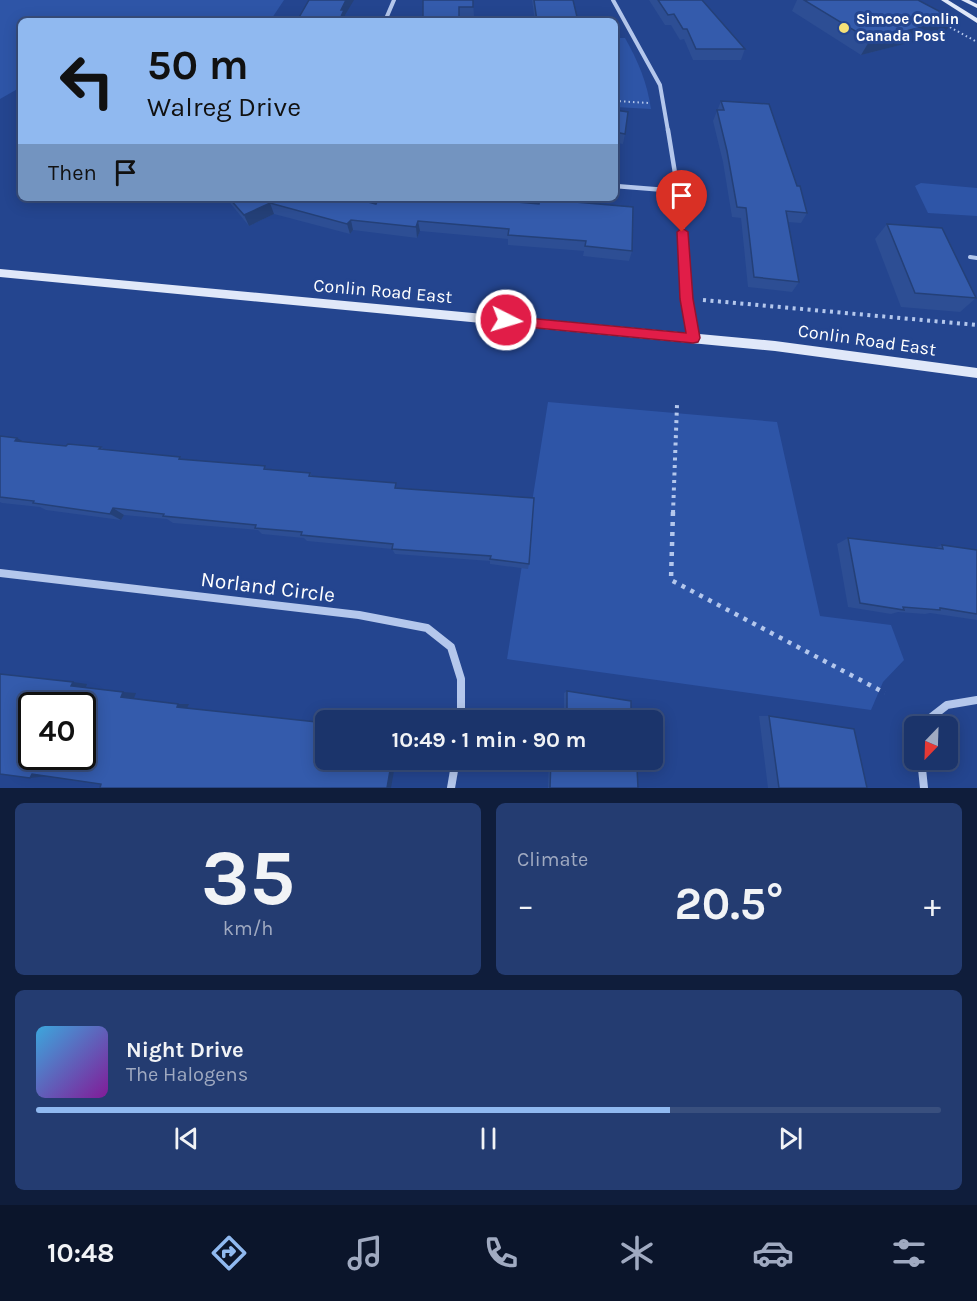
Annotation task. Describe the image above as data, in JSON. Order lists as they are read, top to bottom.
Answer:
{
  "streets": {
    "street": ["Conlin Road East", "Norland Circle"]
  },
  "places": ["Simcoe Conlin Canada Post"],
  "north": "bottom left",
  "page": {
    "turn": ["50 m", "Walreg Drive"],
    "then": "Then",
    "limit": "40",
    "trip": "10:49 · 1 min · 90 m",
    "tile": [
      ["35", "km/h"],
      "Climate"
    ],
    "heat": ["−", "20.5°", "+"],
    "song": ["Night Drive", "The Halogens"],
    "tabs": "10:48"
  }
}
